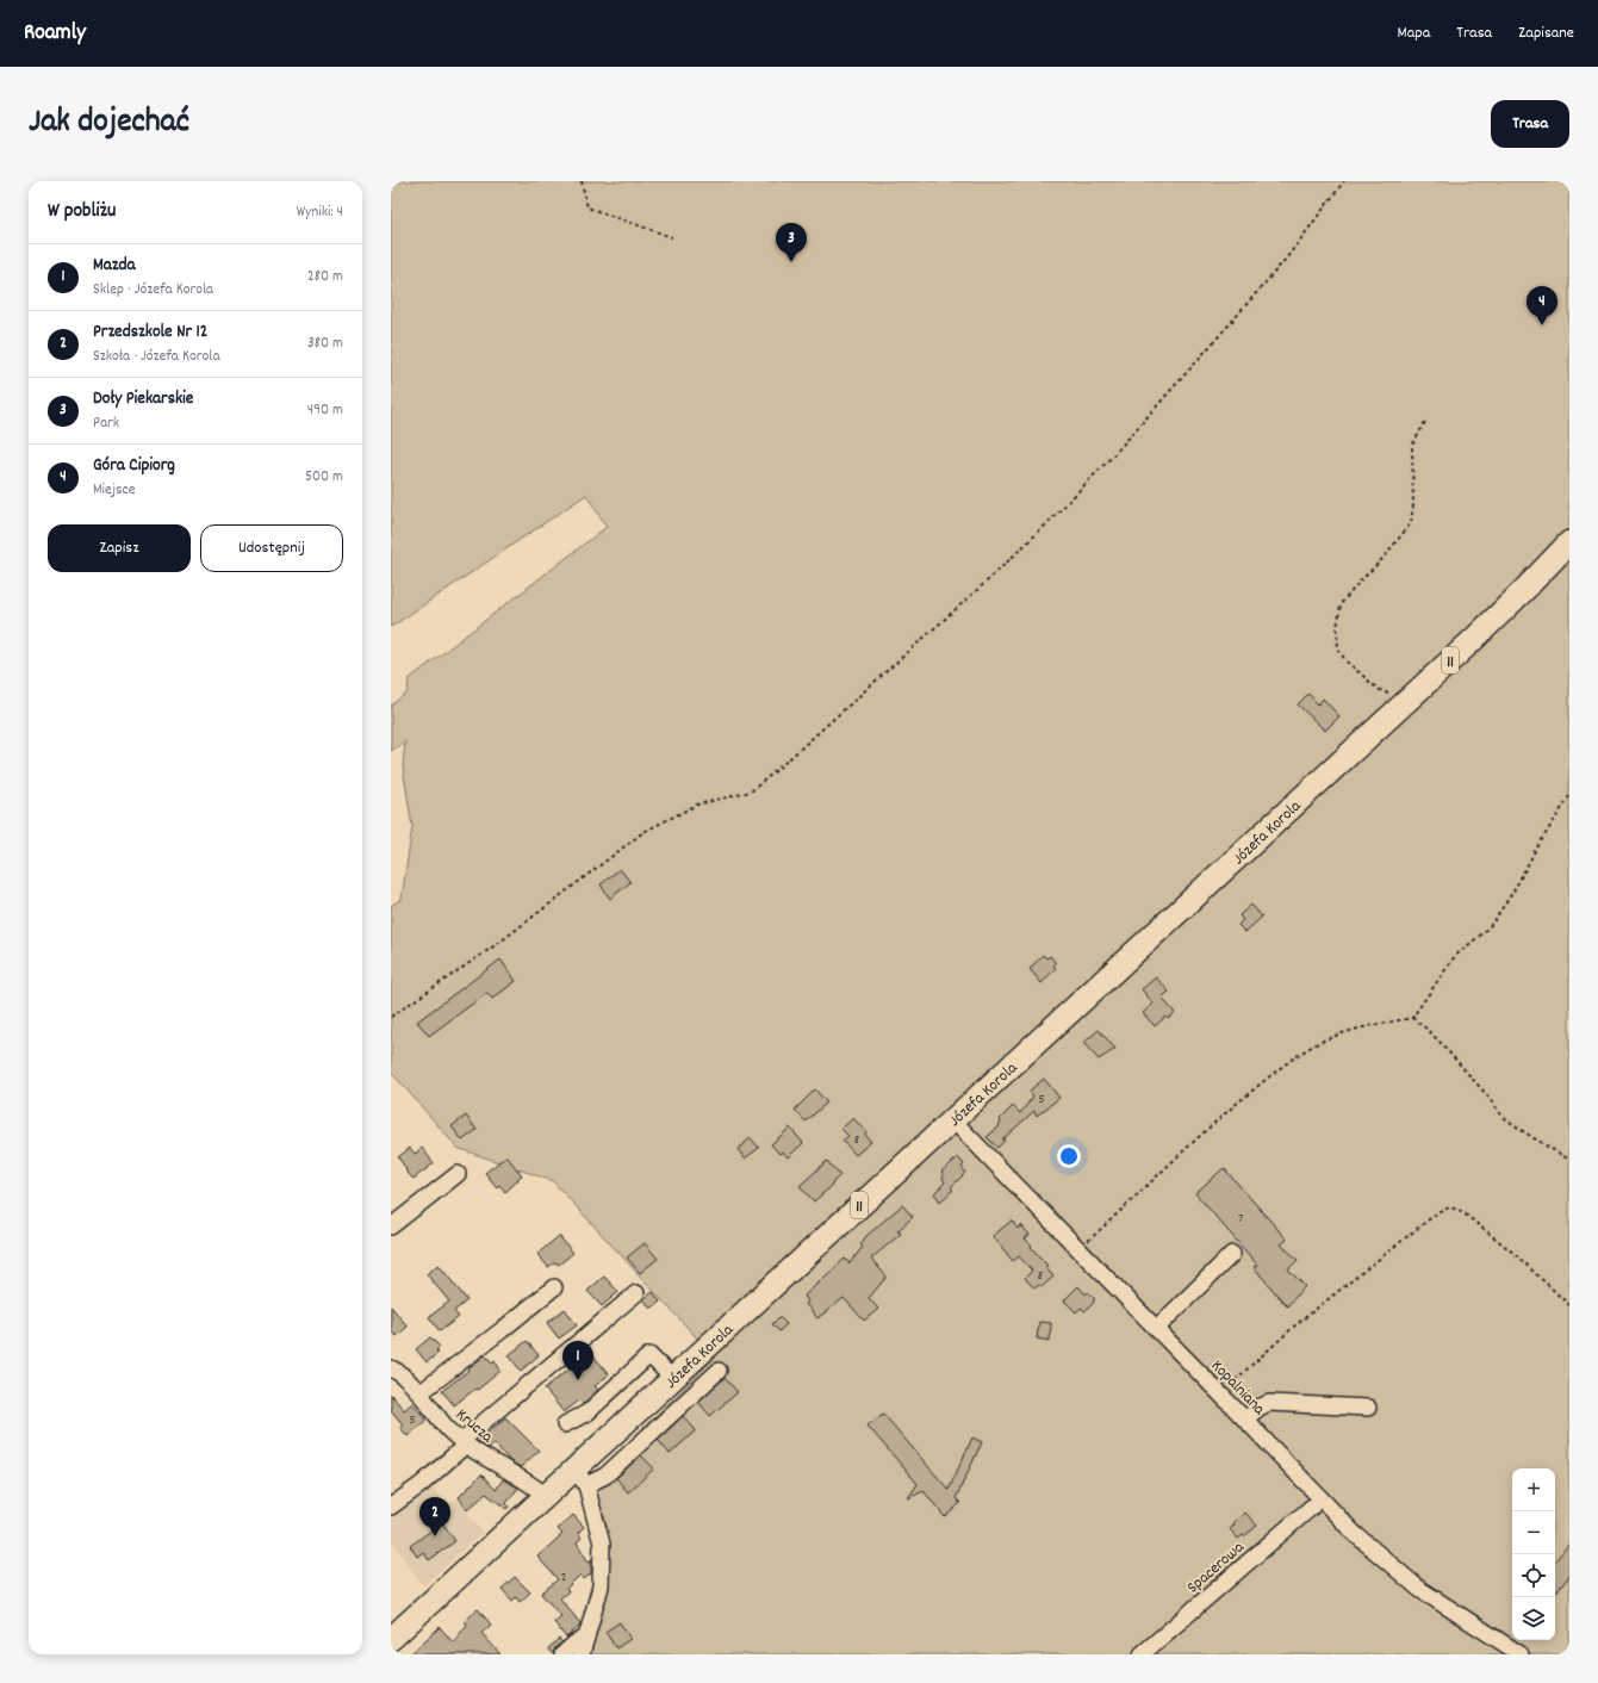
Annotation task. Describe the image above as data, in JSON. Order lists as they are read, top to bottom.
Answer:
{
  "streets": {
    "highway": ["11", "Józefa Korola"],
    "street": ["Kopalniana", "Krucza", "Spacerowa"]
  },
  "crossings": [
    ["Józefa Korola", "Kopalniana"],
    ["Józefa Korola", "Krucza"]
  ],
  "house_numbers": [
    "5",
    "8",
    "7",
    "8",
    "5",
    "2"
  ],
  "page": {
    "header": "Roamly",
    "nav": ["Mapa", "Trasa", "Zapisane"],
    "title": "Jak dojechać",
    "buttons": [
      "Trasa",
      ["Zapisz", "Udostępnij"]
    ],
    "heading": ["W pobliżu", "Wyniki: 4"],
    "pins": [
      "3",
      "4",
      "1",
      "2"
    ],
    "list": [
      {
        "mark": "1",
        "name": "Mazda",
        "note": "Sklep · Józefa Korola",
        "value": "280 m"
      },
      {
        "mark": "2",
        "name": "Przedszkole Nr 12",
        "note": "Szkoła · Józefa Korola",
        "value": "380 m"
      },
      {
        "mark": "3",
        "name": "Doły Piekarskie",
        "note": "Park",
        "value": "490 m"
      },
      {
        "mark": "4",
        "name": "Góra Cipiorg",
        "note": "Miejsce",
        "value": "500 m"
      }
    ],
    "map_buttons": ["+", "−"]
  }
}
